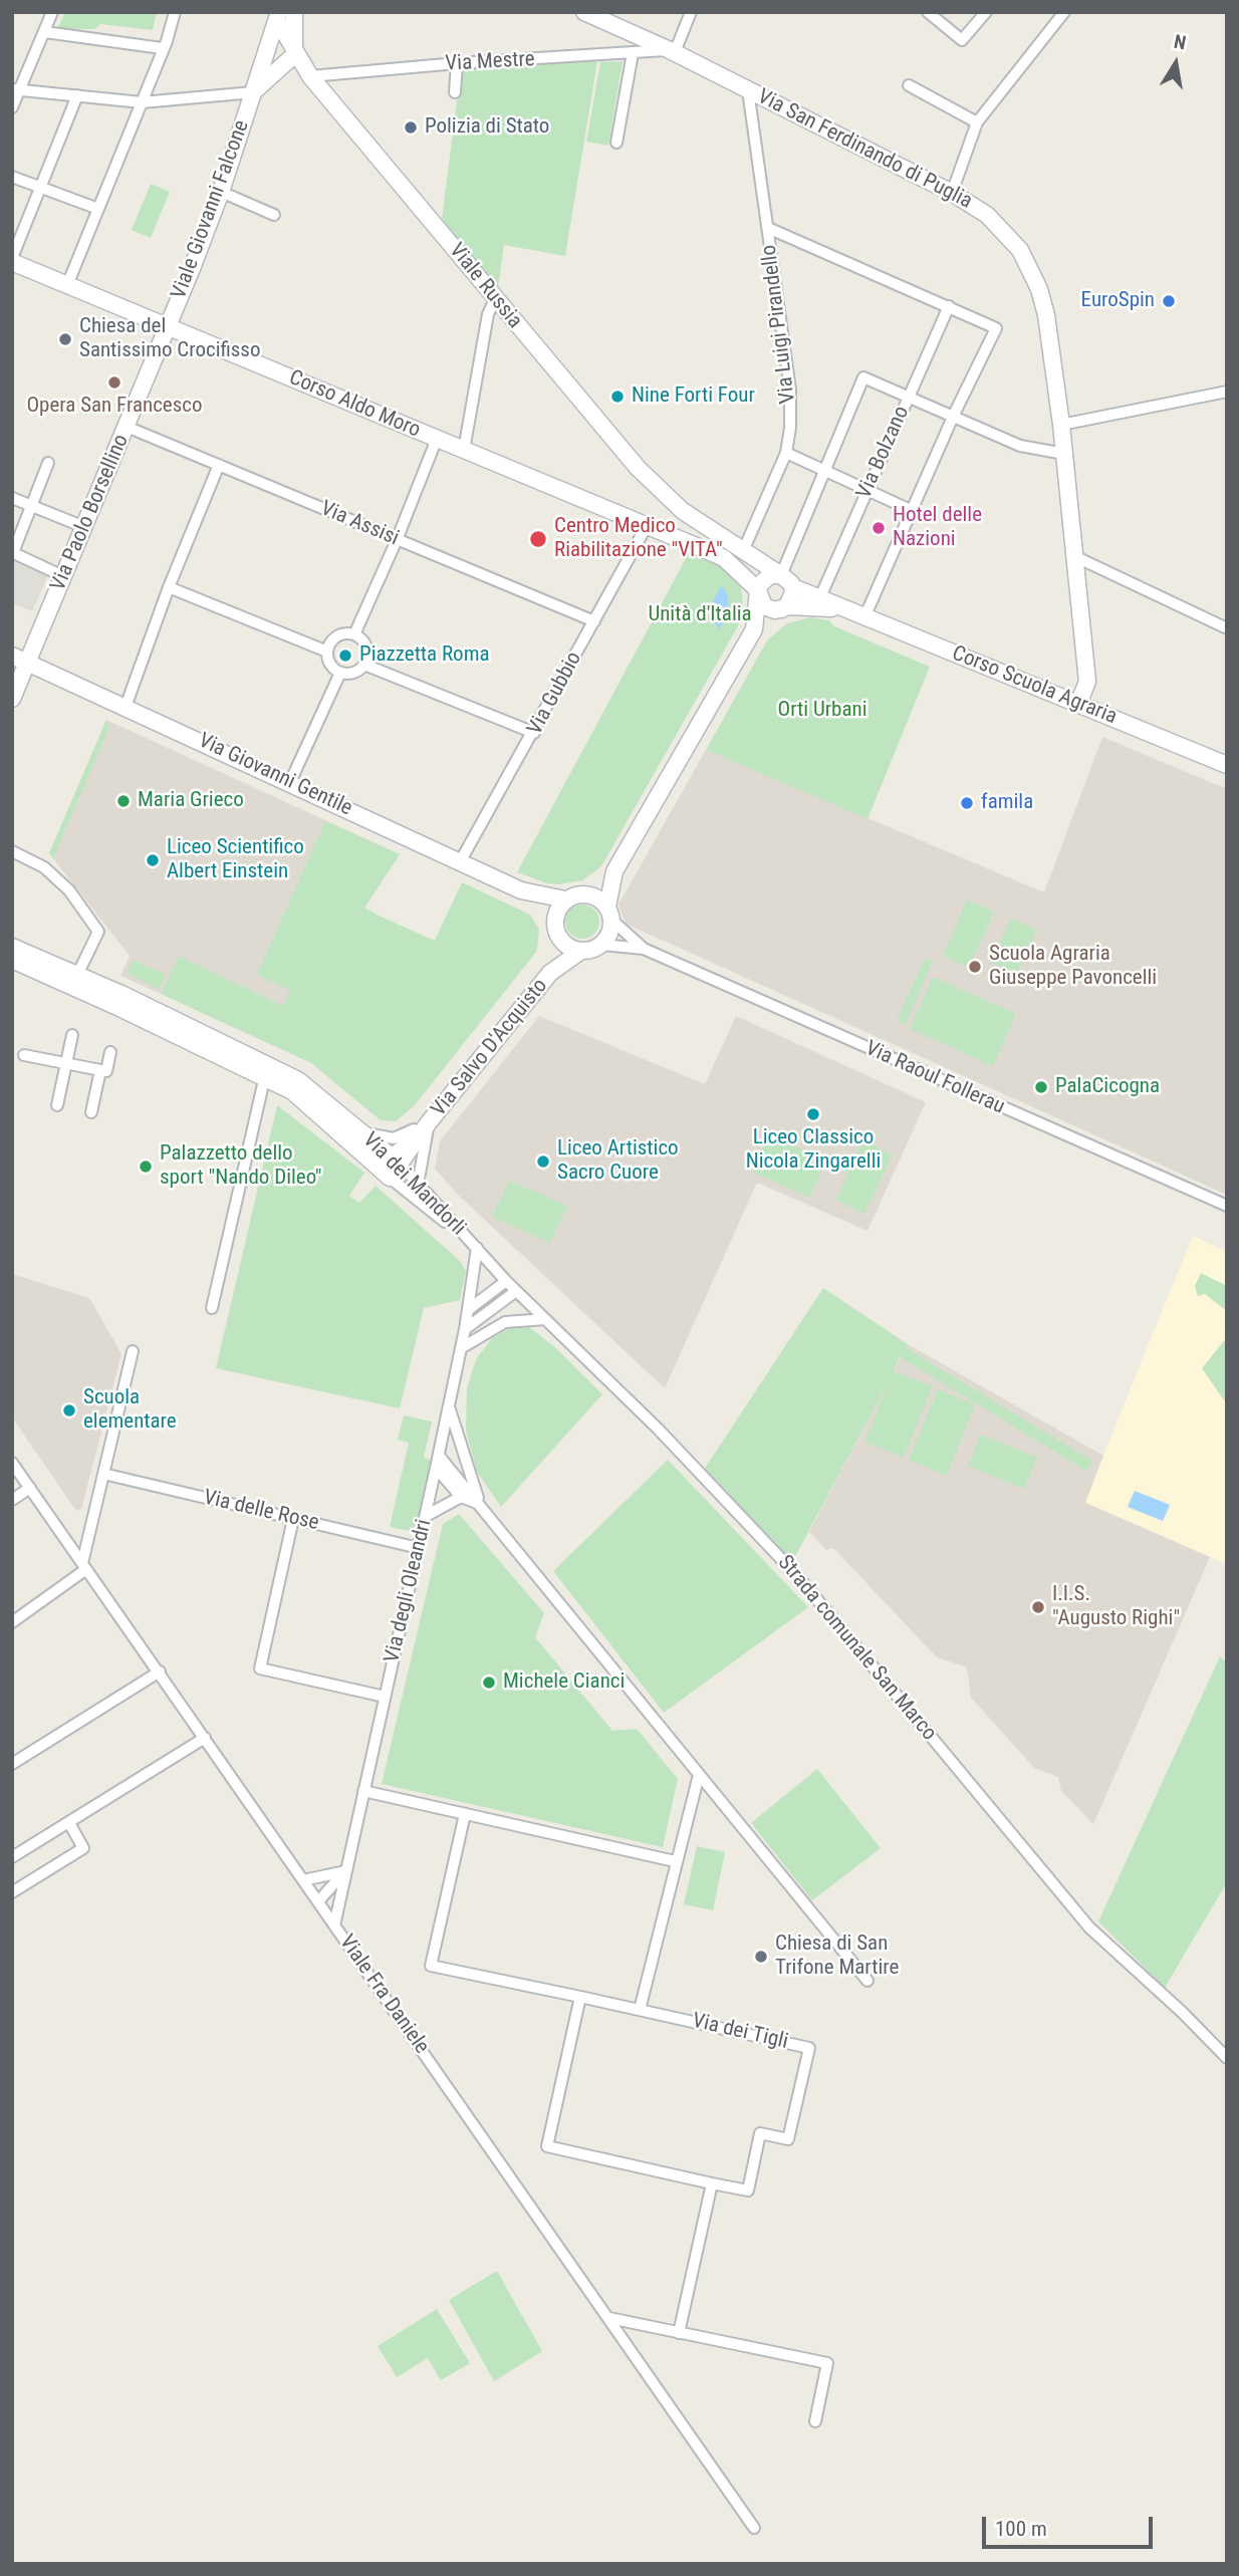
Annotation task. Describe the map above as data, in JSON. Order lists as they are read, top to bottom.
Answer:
{
  "streets": {
    "street": [
      "Via Mestre",
      "Via San Ferdinando di Puglia",
      "Viale Giovanni Falcone",
      "Viale Russia",
      "Via Luigi Pirandello",
      "Corso Aldo Moro",
      "Via Bolzano",
      "Via Paolo Borsellino",
      "Via Assisi",
      "Corso Scuola Agraria",
      "Via Gubbio",
      "Via Giovanni Gentile",
      "Via Salvo D'Acquisto",
      "Via Raoul Follerau",
      "Via dei Mandorli",
      "Via delle Rose",
      "Via degli Oleandri",
      "Strada comunale San Marco",
      "Viale Fra Daniele",
      "Via dei Tigli"
    ]
  },
  "crossings": [
    ["Via Mestre", "Via San Ferdinando di Puglia"],
    ["Via Mestre", "Viale Russia"],
    ["Via San Ferdinando di Puglia", "Via Luigi Pirandello"],
    ["Via San Ferdinando di Puglia", "Corso Scuola Agraria"],
    ["Viale Giovanni Falcone", "Viale Russia"],
    ["Viale Giovanni Falcone", "Corso Aldo Moro"],
    ["Viale Giovanni Falcone", "Via Paolo Borsellino"],
    ["Viale Russia", "Via Luigi Pirandello"],
    ["Viale Russia", "Corso Aldo Moro"],
    ["Viale Russia", "Corso Scuola Agraria"],
    ["Corso Aldo Moro", "Via Paolo Borsellino"],
    ["Corso Aldo Moro", "Corso Scuola Agraria"],
    ["Corso Aldo Moro", "Via Gubbio"],
    ["Via Bolzano", "Corso Scuola Agraria"],
    ["Via Paolo Borsellino", "Via Assisi"],
    ["Via Paolo Borsellino", "Via Giovanni Gentile"],
    ["Via Assisi", "Via Gubbio"],
    ["Via Gubbio", "Via Giovanni Gentile"],
    ["Via Giovanni Gentile", "Via Salvo D'Acquisto"],
    ["Via Giovanni Gentile", "Via Raoul Follerau"],
    ["Via Salvo D'Acquisto", "Via Raoul Follerau"],
    ["Via Salvo D'Acquisto", "Via dei Mandorli"],
    ["Via dei Mandorli", "Via degli Oleandri"],
    ["Via dei Mandorli", "Strada comunale San Marco"],
    ["Via delle Rose", "Via degli Oleandri"],
    ["Via degli Oleandri", "Strada comunale San Marco"],
    ["Via degli Oleandri", "Viale Fra Daniele"]
  ],
  "parks": ["Unità d'Italia", "Orti Urbani"],
  "places": [
    "Polizia di Stato",
    "EuroSpin",
    "Chiesa del Santissimo Crocifisso",
    "Opera San Francesco",
    "Nine Forti Four",
    "Hotel delle Nazioni",
    "Centro Medico Riabilitazione \"VITA\"",
    "Piazzetta Roma",
    "Maria Grieco",
    "famila",
    "Liceo Scientifico Albert Einstein",
    "Scuola Agraria Giuseppe Pavoncelli",
    "PalaCicogna",
    "Liceo Classico Nicola Zingarelli",
    "Liceo Artistico Sacro Cuore",
    "Palazzetto dello sport \"Nando Dileo\"",
    "Scuola elementare",
    "I.I.S. \"Augusto Righi\"",
    "Michele Cianci",
    "Chiesa di San Trifone Martire"
  ],
  "scale_bar": "100 m",
  "north": "top"
}
